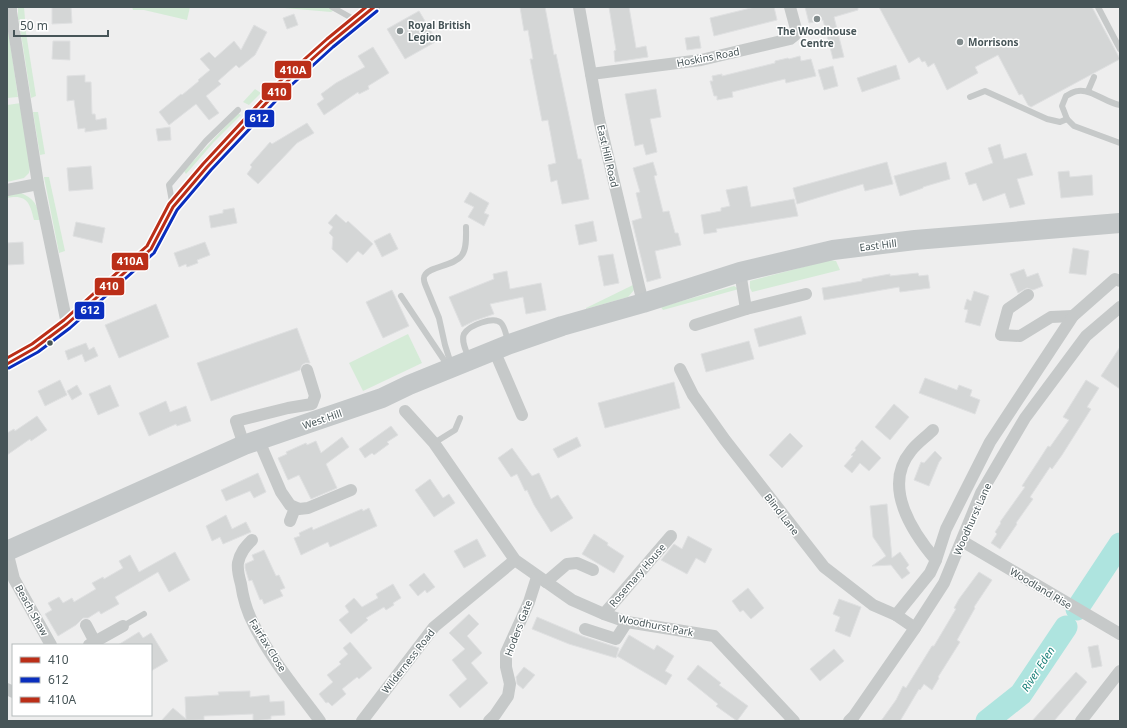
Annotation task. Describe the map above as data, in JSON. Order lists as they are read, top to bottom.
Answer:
{
  "streets": {
    "main road": ["East Hill", "West Hill"],
    "street": [
      "Hoskins Road",
      "East Hill Road",
      "Blind Lane",
      "Woodhurst Lane",
      "Rosemary House",
      "Woodland Rise",
      "Beach Shaw",
      "Woodhurst Park",
      "Hoders Gate",
      "Fairfax Close",
      "Wilderness Road"
    ]
  },
  "crossings": [
    ["Hoskins Road", "East Hill Road"],
    ["East Hill Road", "East Hill"],
    ["East Hill Road", "West Hill"],
    ["East Hill", "West Hill"],
    ["West Hill", "Beach Shaw"],
    ["Blind Lane", "Woodhurst Lane"],
    ["Woodhurst Lane", "Woodland Rise"],
    ["Rosemary House", "Woodhurst Park"],
    ["Woodhurst Park", "Hoders Gate"],
    ["Woodhurst Park", "Wilderness Road"]
  ],
  "water": ["River Eden"],
  "places": ["The Woodhouse Centre", "Royal British Legion", "Morrisons"],
  "lines": ["transit line 410", "transit line 410A", "transit line 612"],
  "legend": ["410", "612", "410A"],
  "scale_bar": "50 m"
}
